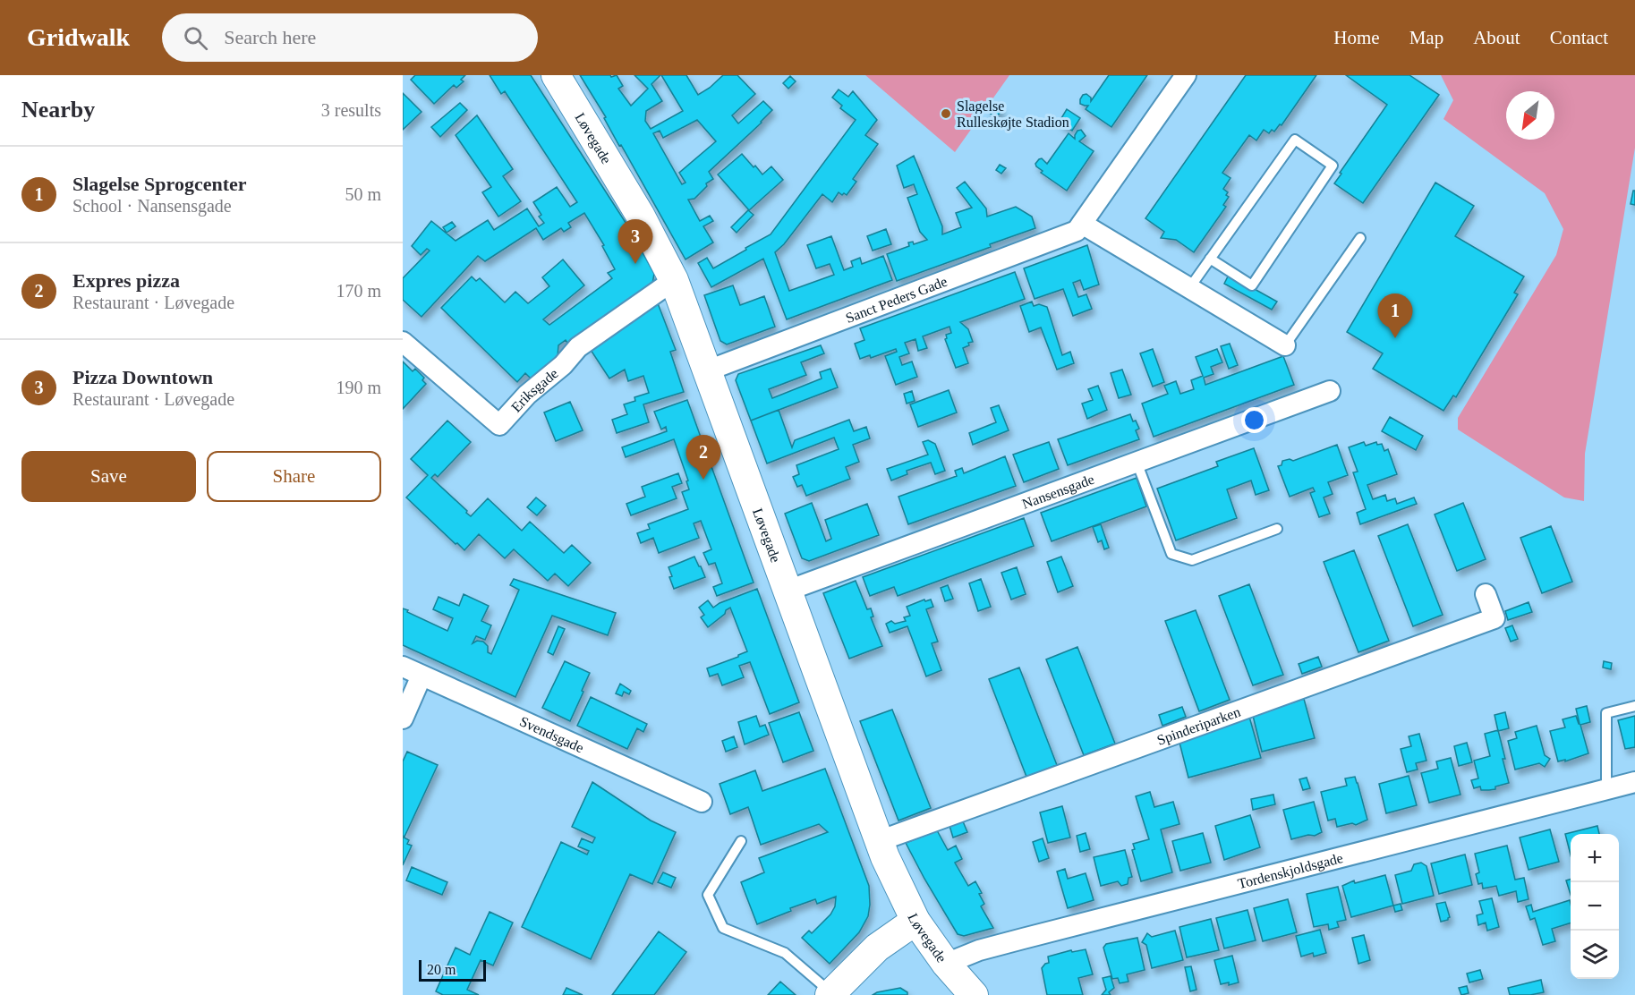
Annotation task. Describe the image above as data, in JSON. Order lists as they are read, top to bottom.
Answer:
{
  "streets": {
    "street": [
      "Løvegade",
      "Sanct Peders Gade",
      "Eriksgade",
      "Nansensgade",
      "Spinderiparken",
      "Svendsgade",
      "Tordenskjoldsgade"
    ]
  },
  "crossings": [
    ["Løvegade", "Sanct Peders Gade"],
    ["Løvegade", "Eriksgade"],
    ["Løvegade", "Nansensgade"],
    ["Løvegade", "Spinderiparken"],
    ["Løvegade", "Tordenskjoldsgade"]
  ],
  "places": ["Slagelse Rulleskøjte Stadion"],
  "scale_bar": "20 m",
  "north": "bottom left",
  "page": {
    "header": "Gridwalk",
    "search": "Search here",
    "nav": [
      "Home",
      "Map",
      "About",
      "Contact"
    ],
    "heading": ["Nearby", "3 results"],
    "list": [
      {
        "mark": "1",
        "name": "Slagelse Sprogcenter",
        "note": "School · Nansensgade",
        "value": "50 m"
      },
      {
        "mark": "2",
        "name": "Expres pizza",
        "note": "Restaurant · Løvegade",
        "value": "170 m"
      },
      {
        "mark": "3",
        "name": "Pizza Downtown",
        "note": "Restaurant · Løvegade",
        "value": "190 m"
      }
    ],
    "pins": ["3", "1", "2"],
    "buttons": ["Save", "Share"],
    "map_buttons": ["+", "−"],
    "scale": "20 m"
  }
}
